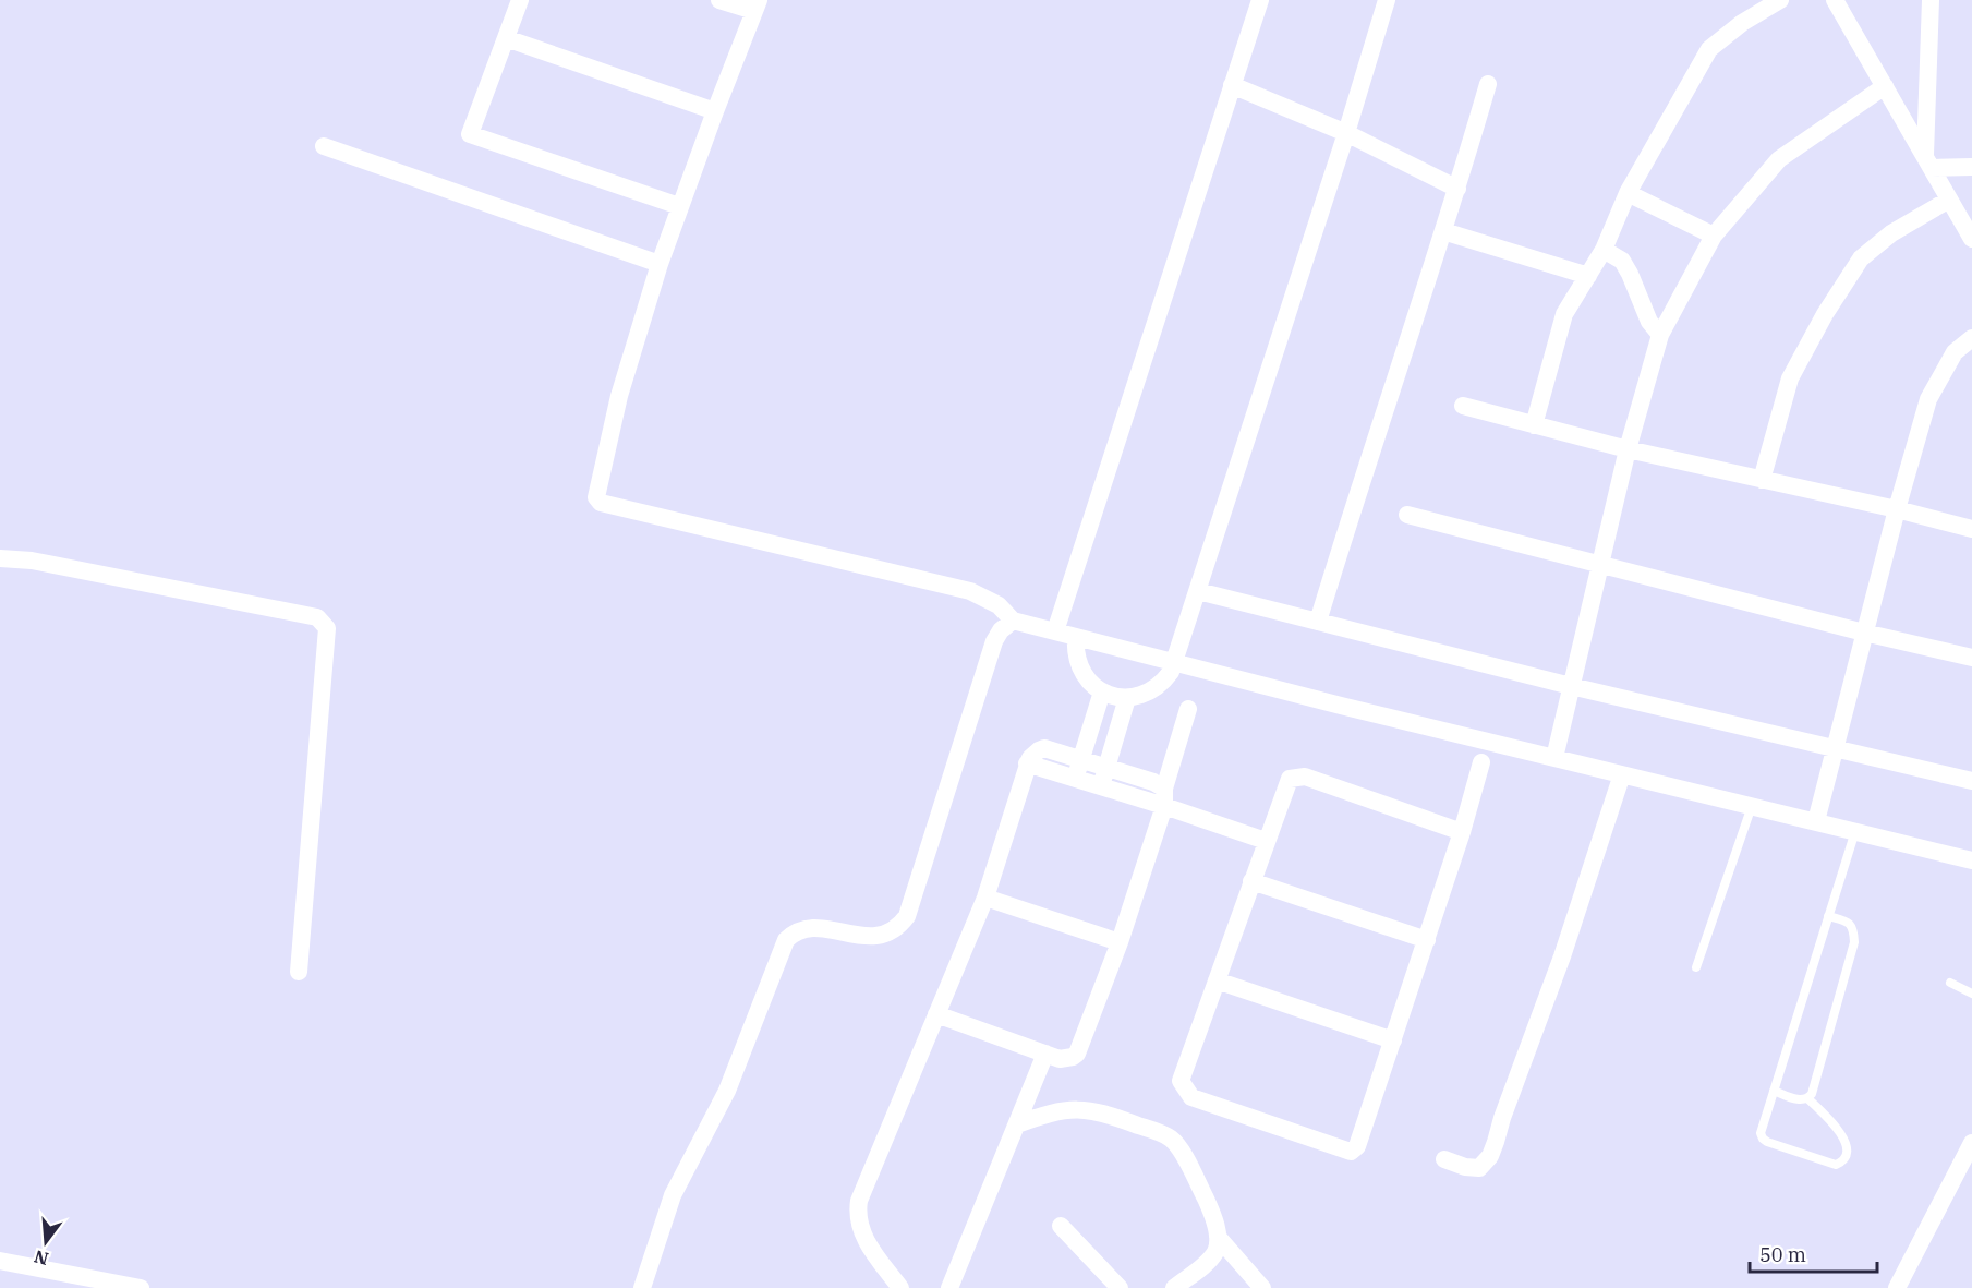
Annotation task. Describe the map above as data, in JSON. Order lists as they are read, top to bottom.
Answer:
{
  "scale_bar": "50 m",
  "north": "bottom"
}
